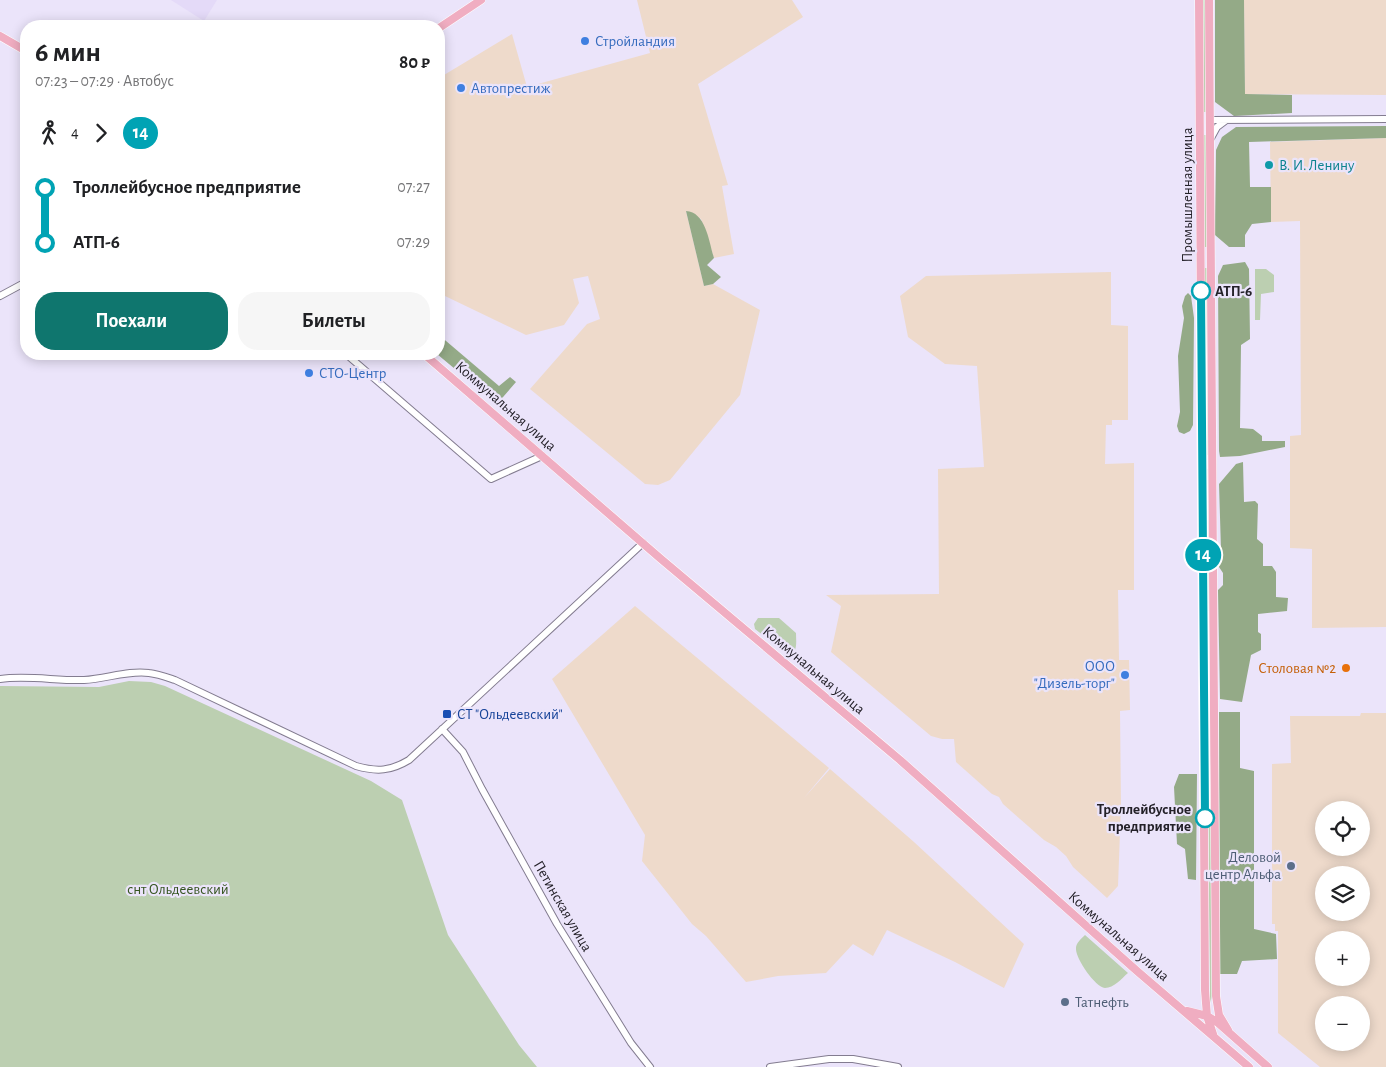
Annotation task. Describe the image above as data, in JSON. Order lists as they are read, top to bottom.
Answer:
{
  "streets": {
    "main road": ["Промышленная улица", "Коммунальная улица"],
    "street": ["Петинская улица"]
  },
  "crossings": [
    ["Промышленная улица", "Коммунальная улица"]
  ],
  "parks": ["снт Ольдеевский"],
  "places": {
    "other": [
      "Стройландия",
      "Автопрестиж",
      "В. И. Ленину",
      "АТП-6",
      "СТО-Центр",
      "Столовая №2",
      "ООО \"Дизель-торг\"",
      "Троллейбусное предприятие",
      "Деловой центр Альфа",
      "Татнефть"
    ],
    "transit": ["СТ \"Ольдеевский\""]
  },
  "lines": ["bus line 14"],
  "page": {
    "on_map": "14",
    "heading": ["6 мин", "07:23 – 07:29 · Автобус", "80 ₽"],
    "legs": ["4", "14"],
    "list": [
      {
        "name": "Троллейбусное предприятие",
        "value": "07:27"
      },
      {
        "name": "АТП-6",
        "value": "07:29"
      }
    ],
    "buttons": ["Поехали", "Билеты"],
    "map_buttons": ["+", "−"]
  }
}
